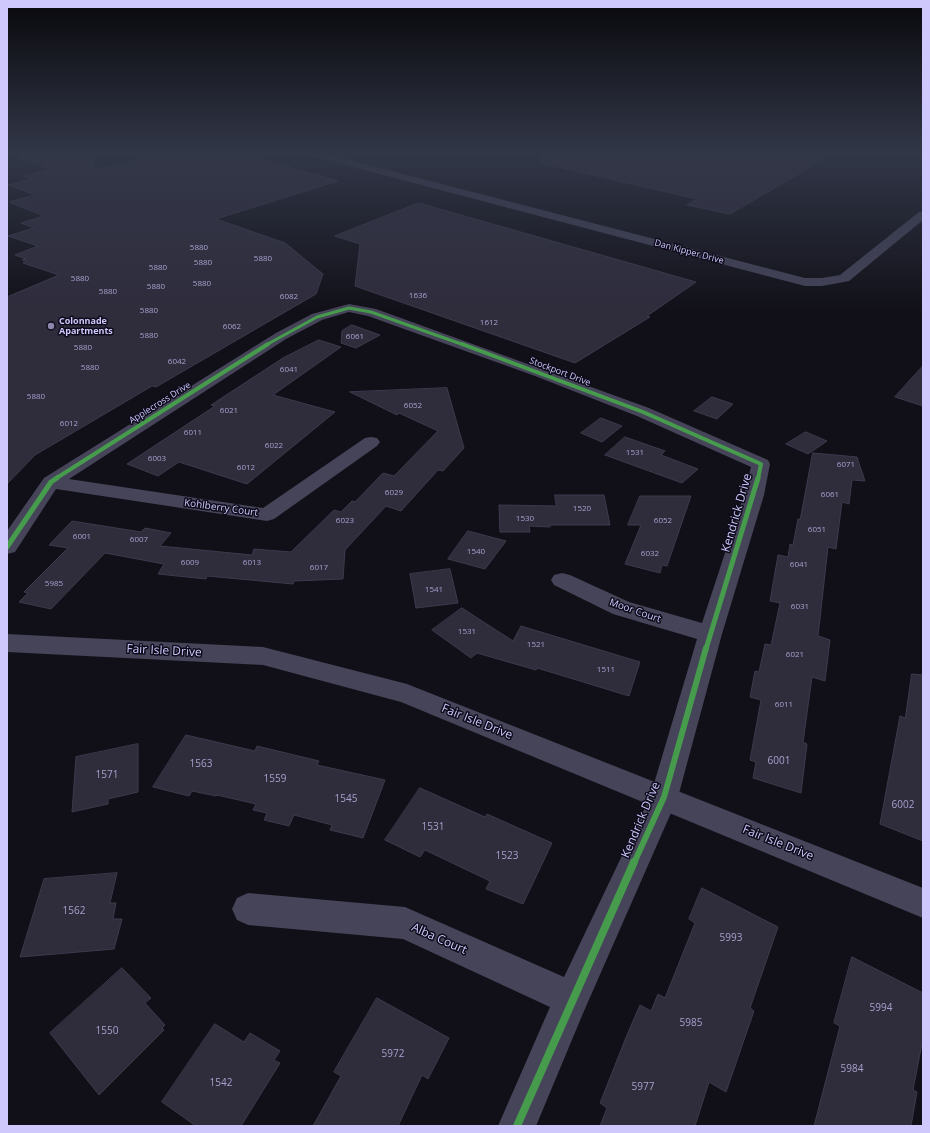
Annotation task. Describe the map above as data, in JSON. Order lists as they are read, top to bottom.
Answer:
{
  "streets": {
    "street": [
      "Dan Kipper Drive",
      "Stockport Drive",
      "Applecross Drive",
      "Kohlberry Court",
      "Kendrick Drive",
      "Moor Court",
      "Fair Isle Drive",
      "Alba Court"
    ]
  },
  "crossings": [
    ["Stockport Drive", "Applecross Drive"],
    ["Stockport Drive", "Kendrick Drive"],
    ["Applecross Drive", "Kohlberry Court"],
    ["Kendrick Drive", "Moor Court"],
    ["Kendrick Drive", "Fair Isle Drive"],
    ["Kendrick Drive", "Alba Court"]
  ],
  "places": ["Colonnade Apartments"],
  "house_numbers": [
    "5880",
    "5880",
    "5880",
    "5880",
    "5880",
    "5880",
    "5880",
    "5880",
    "1636",
    "6082",
    "5880",
    "1612",
    "6062",
    "5880",
    "6061",
    "5880",
    "6042",
    "5880",
    "6041",
    "5880",
    "6052",
    "6021",
    "6012",
    "6011",
    "6022",
    "1531",
    "6003",
    "6071",
    "6012",
    "6029",
    "6061",
    "1520",
    "1530",
    "6023",
    "6052",
    "6051",
    "6001",
    "6007",
    "1540",
    "6032",
    "6009",
    "6013",
    "6041",
    "6017",
    "5985",
    "1541",
    "6031",
    "1531",
    "1521",
    "6021",
    "1511",
    "6011",
    "6001",
    "1563",
    "1571",
    "1559",
    "1545",
    "6002",
    "1531",
    "1523",
    "1562",
    "5993",
    "5994",
    "5985",
    "1550",
    "5972",
    "5984",
    "1542",
    "5977"
  ]
}
